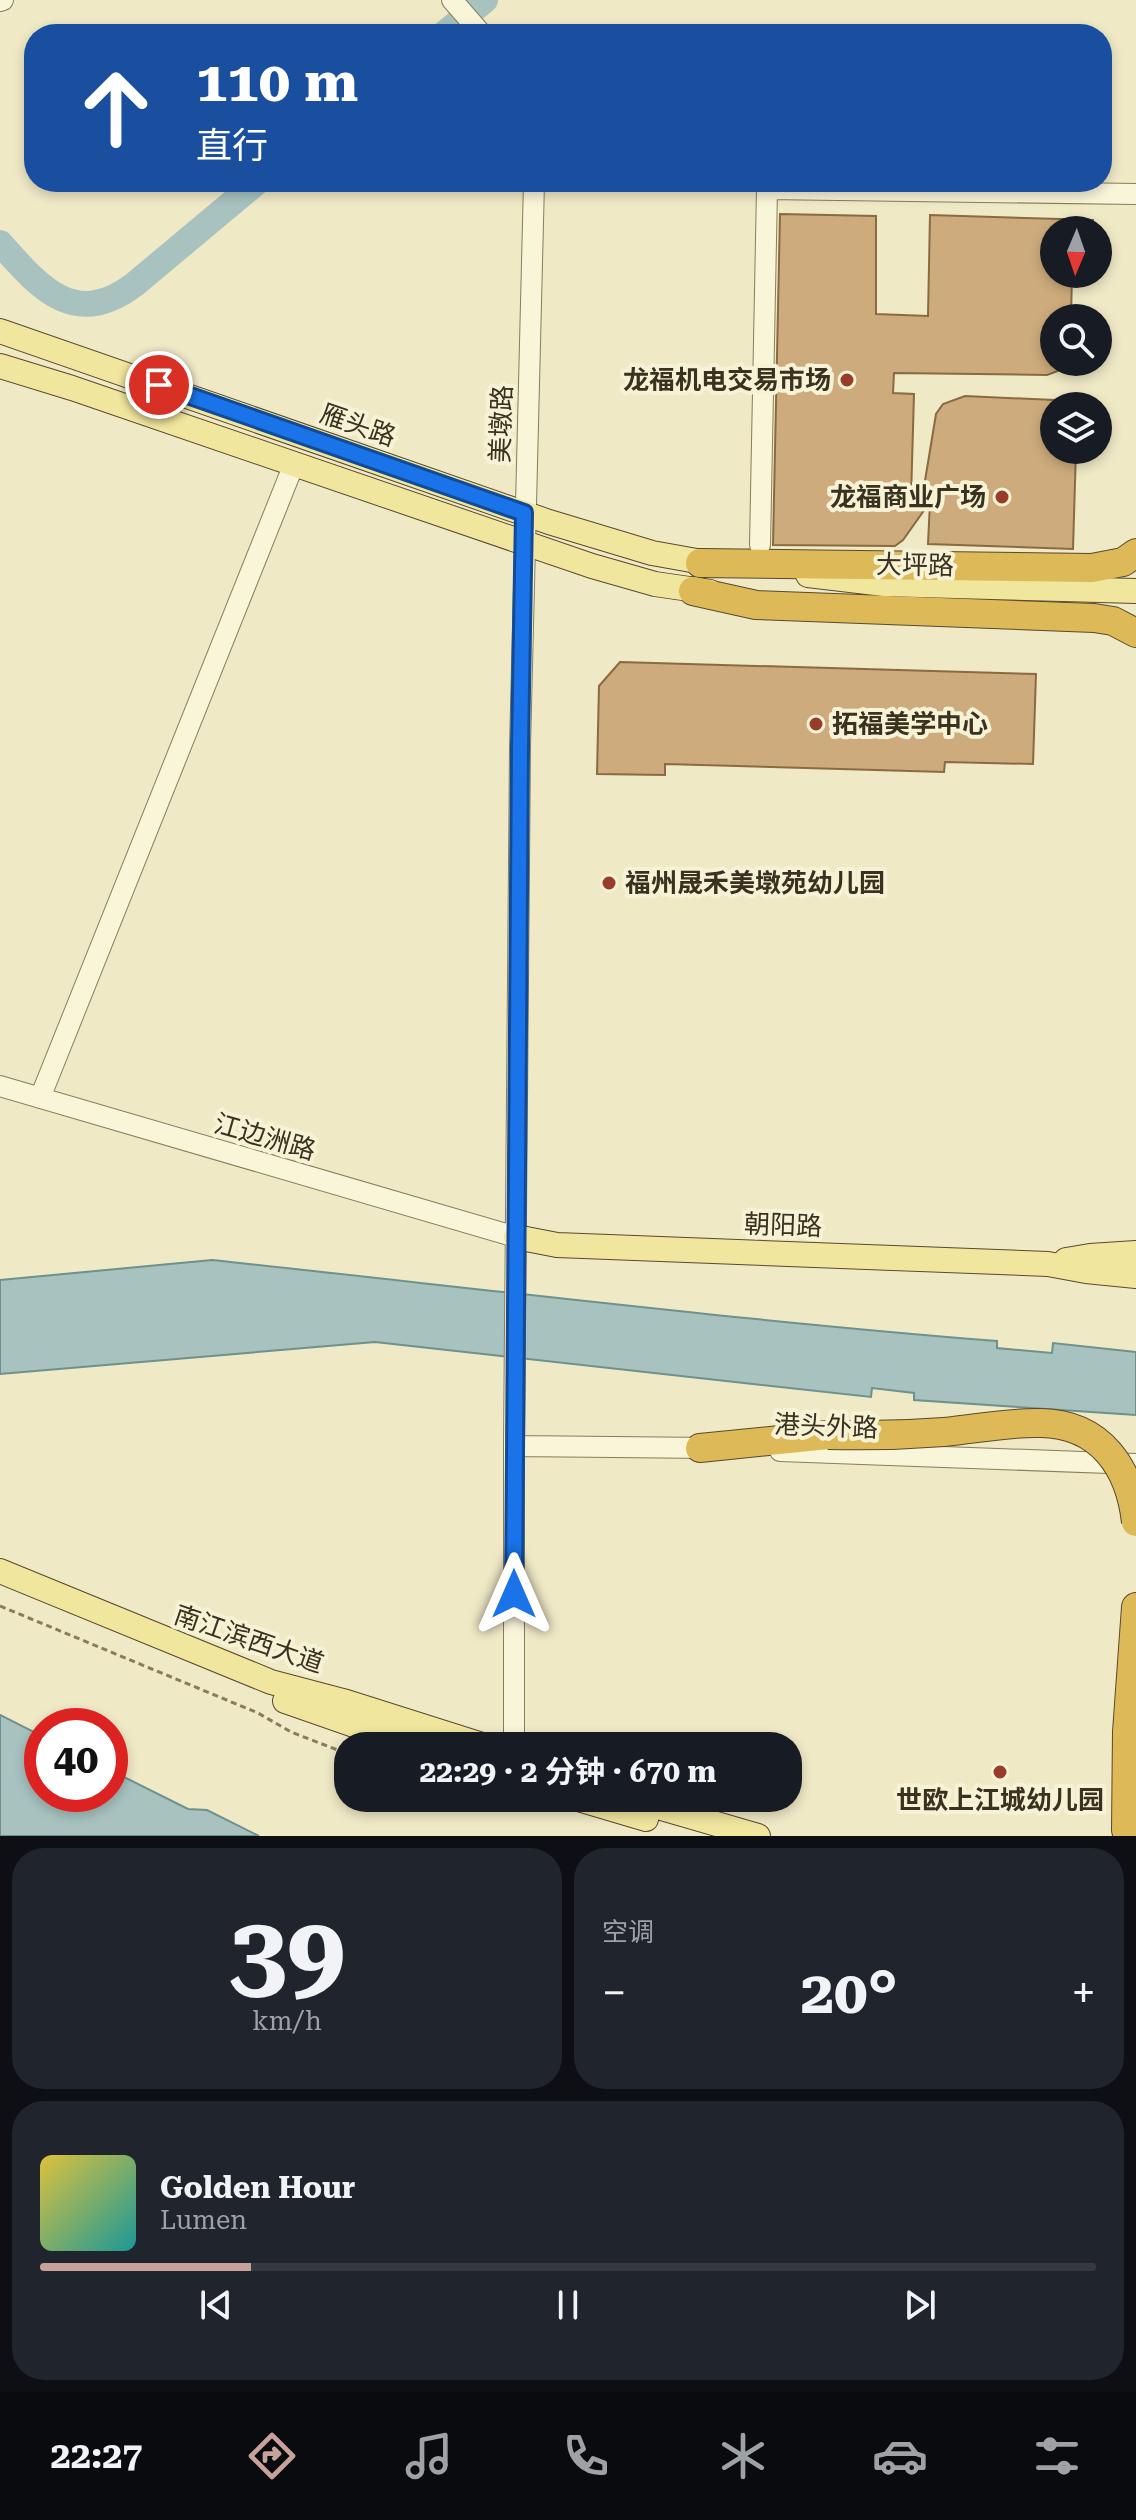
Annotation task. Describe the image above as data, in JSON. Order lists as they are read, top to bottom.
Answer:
{
  "streets": {
    "main road": [
      "雁头路",
      "大坪路",
      "朝阳路",
      "南江滨西大道"
    ],
    "street": ["美墩路", "江边洲路", "港头外路"]
  },
  "crossings": [
    ["美墩路", "雁头路"],
    ["美墩路", "江边洲路"],
    ["美墩路", "朝阳路"],
    ["美墩路", "港头外路"],
    ["雁头路", "大坪路"],
    ["江边洲路", "朝阳路"]
  ],
  "places": [
    "龙福机电交易市场",
    "龙福商业广场",
    "拓福美学中心",
    "福州晟禾美墩苑幼儿园",
    "世欧上江城幼儿园"
  ],
  "north": "bottom",
  "page": {
    "turn": ["110 m", "直行"],
    "limit": "40",
    "trip": "22:29 · 2 分钟 · 670 m",
    "tile": [
      ["39", "km/h"],
      "空调"
    ],
    "heat": ["−", "20°", "+"],
    "song": ["Golden Hour", "Lumen"],
    "tabs": "22:27"
  }
}
